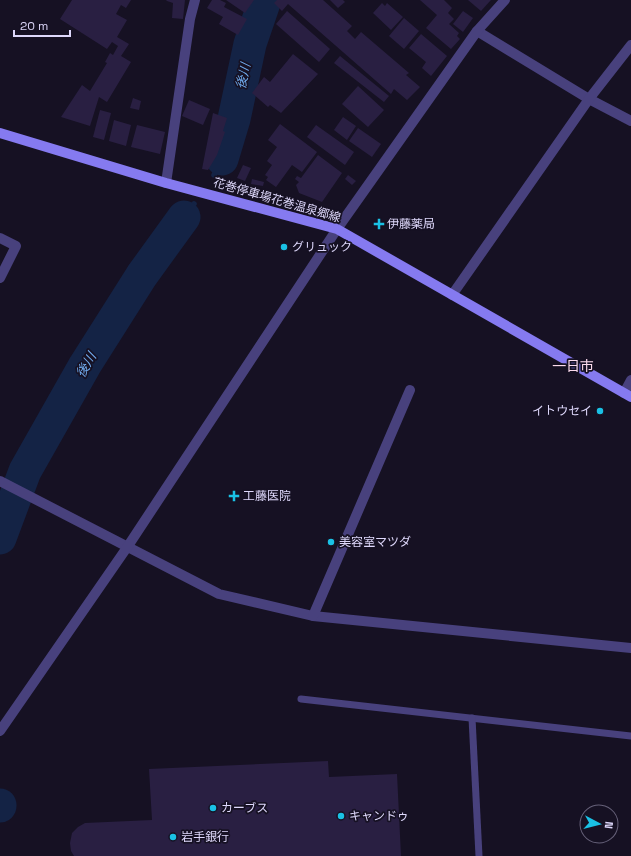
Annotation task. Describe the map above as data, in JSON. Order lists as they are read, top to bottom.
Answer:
{
  "streets": {
    "main road": ["花巻停車場花巻温泉郷線"]
  },
  "districts": ["一日市"],
  "water": ["後川"],
  "places": {
    "health": ["伊藤薬局", "工藤医院"],
    "other": [
      "グリュック",
      "イトウセイ",
      "美容室マツダ",
      "カーブス",
      "キャンドゥ",
      "岩手銀行"
    ]
  },
  "scale_bar": "20 m",
  "north": "right"
}
